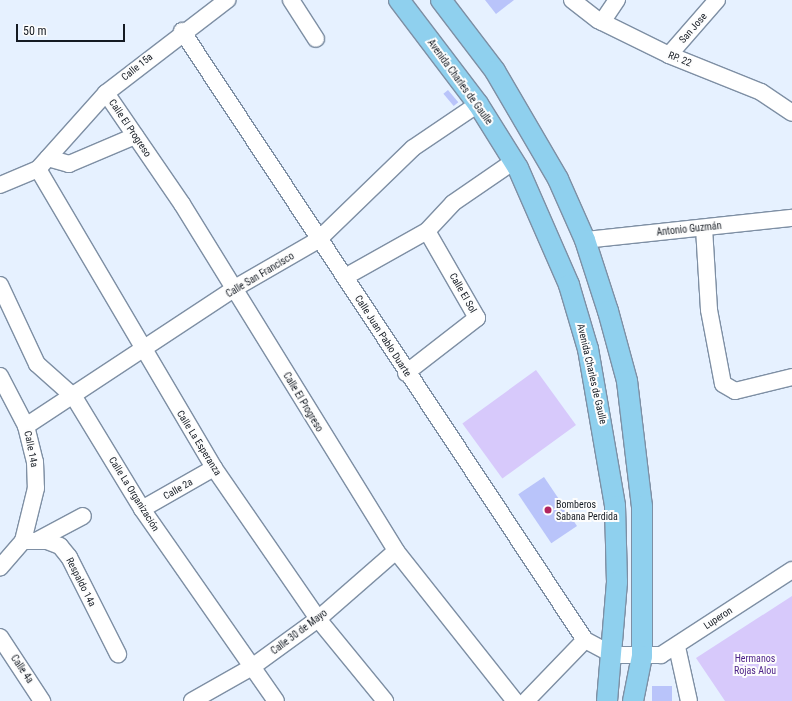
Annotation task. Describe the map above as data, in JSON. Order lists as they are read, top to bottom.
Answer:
{
  "streets": {
    "main road": ["Avenida Charles de Gaulle"],
    "street": [
      "San Jose",
      "RP. 22",
      "Calle 15a",
      "Calle El Progreso",
      "Antonio Guzmán",
      "Calle San Francisco",
      "Calle El Sol",
      "Calle Juan Pablo Duarte",
      "Calle La Esperanza",
      "Calle 14a",
      "Calle 2a",
      "Calle La Organización",
      "Respaldo 14a",
      "Luperon",
      "Calle 30 de Mayo",
      "Calle 4a"
    ]
  },
  "crossings": [
    ["San Jose", "RP. 22"],
    ["Calle 15a", "Calle El Progreso"],
    ["Calle 15a", "Calle Juan Pablo Duarte"],
    ["Calle 15a", "Calle La Esperanza"],
    ["Avenida Charles de Gaulle", "Calle San Francisco"],
    ["Avenida Charles de Gaulle", "Luperon"],
    ["Calle El Progreso", "Calle San Francisco"],
    ["Calle El Progreso", "Calle 30 de Mayo"],
    ["Calle San Francisco", "Calle Juan Pablo Duarte"],
    ["Calle San Francisco", "Calle La Esperanza"],
    ["Calle San Francisco", "Calle 14a"],
    ["Calle San Francisco", "Calle La Organización"],
    ["Calle El Sol", "Calle Juan Pablo Duarte"],
    ["Calle La Esperanza", "Calle 2a"],
    ["Calle La Esperanza", "Calle 30 de Mayo"],
    ["Calle 14a", "Respaldo 14a"],
    ["Calle 2a", "Calle La Organización"],
    ["Calle La Organización", "Calle 30 de Mayo"]
  ],
  "parks": ["Hermanos Rojas Alou"],
  "places": ["Bomberos Sabana Perdida"],
  "scale_bar": "50 m"
}
